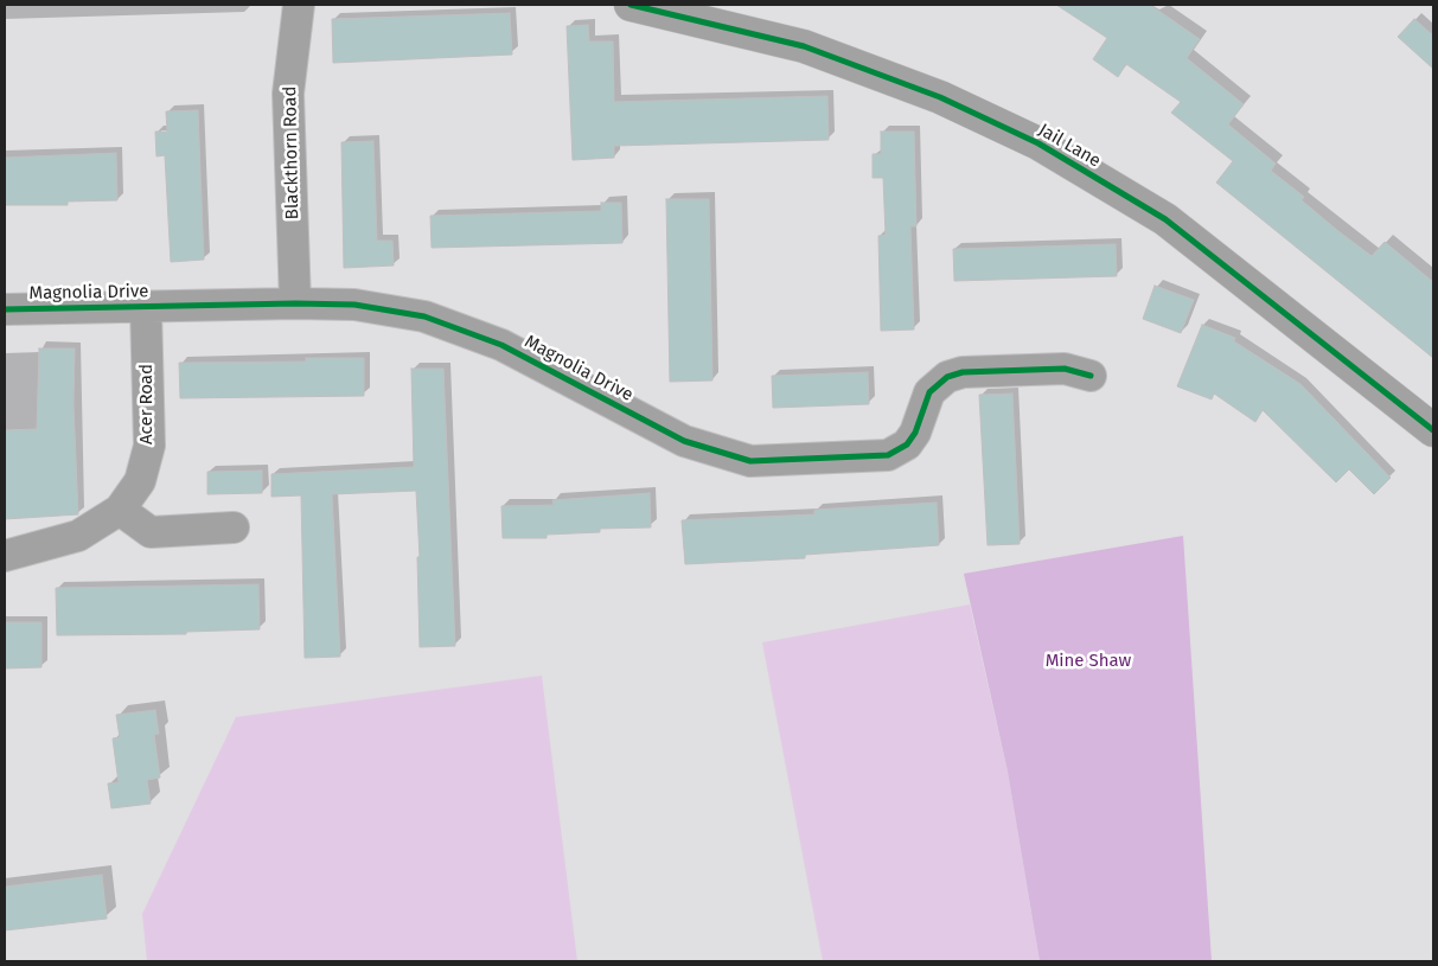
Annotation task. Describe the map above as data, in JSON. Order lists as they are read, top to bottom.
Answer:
{
  "streets": {
    "street": [
      "Jail Lane",
      "Blackthorn Road",
      "Magnolia Drive",
      "Acer Road"
    ]
  },
  "crossings": [
    ["Blackthorn Road", "Magnolia Drive"],
    ["Magnolia Drive", "Acer Road"]
  ],
  "parks": ["Mine Shaw"]
}
